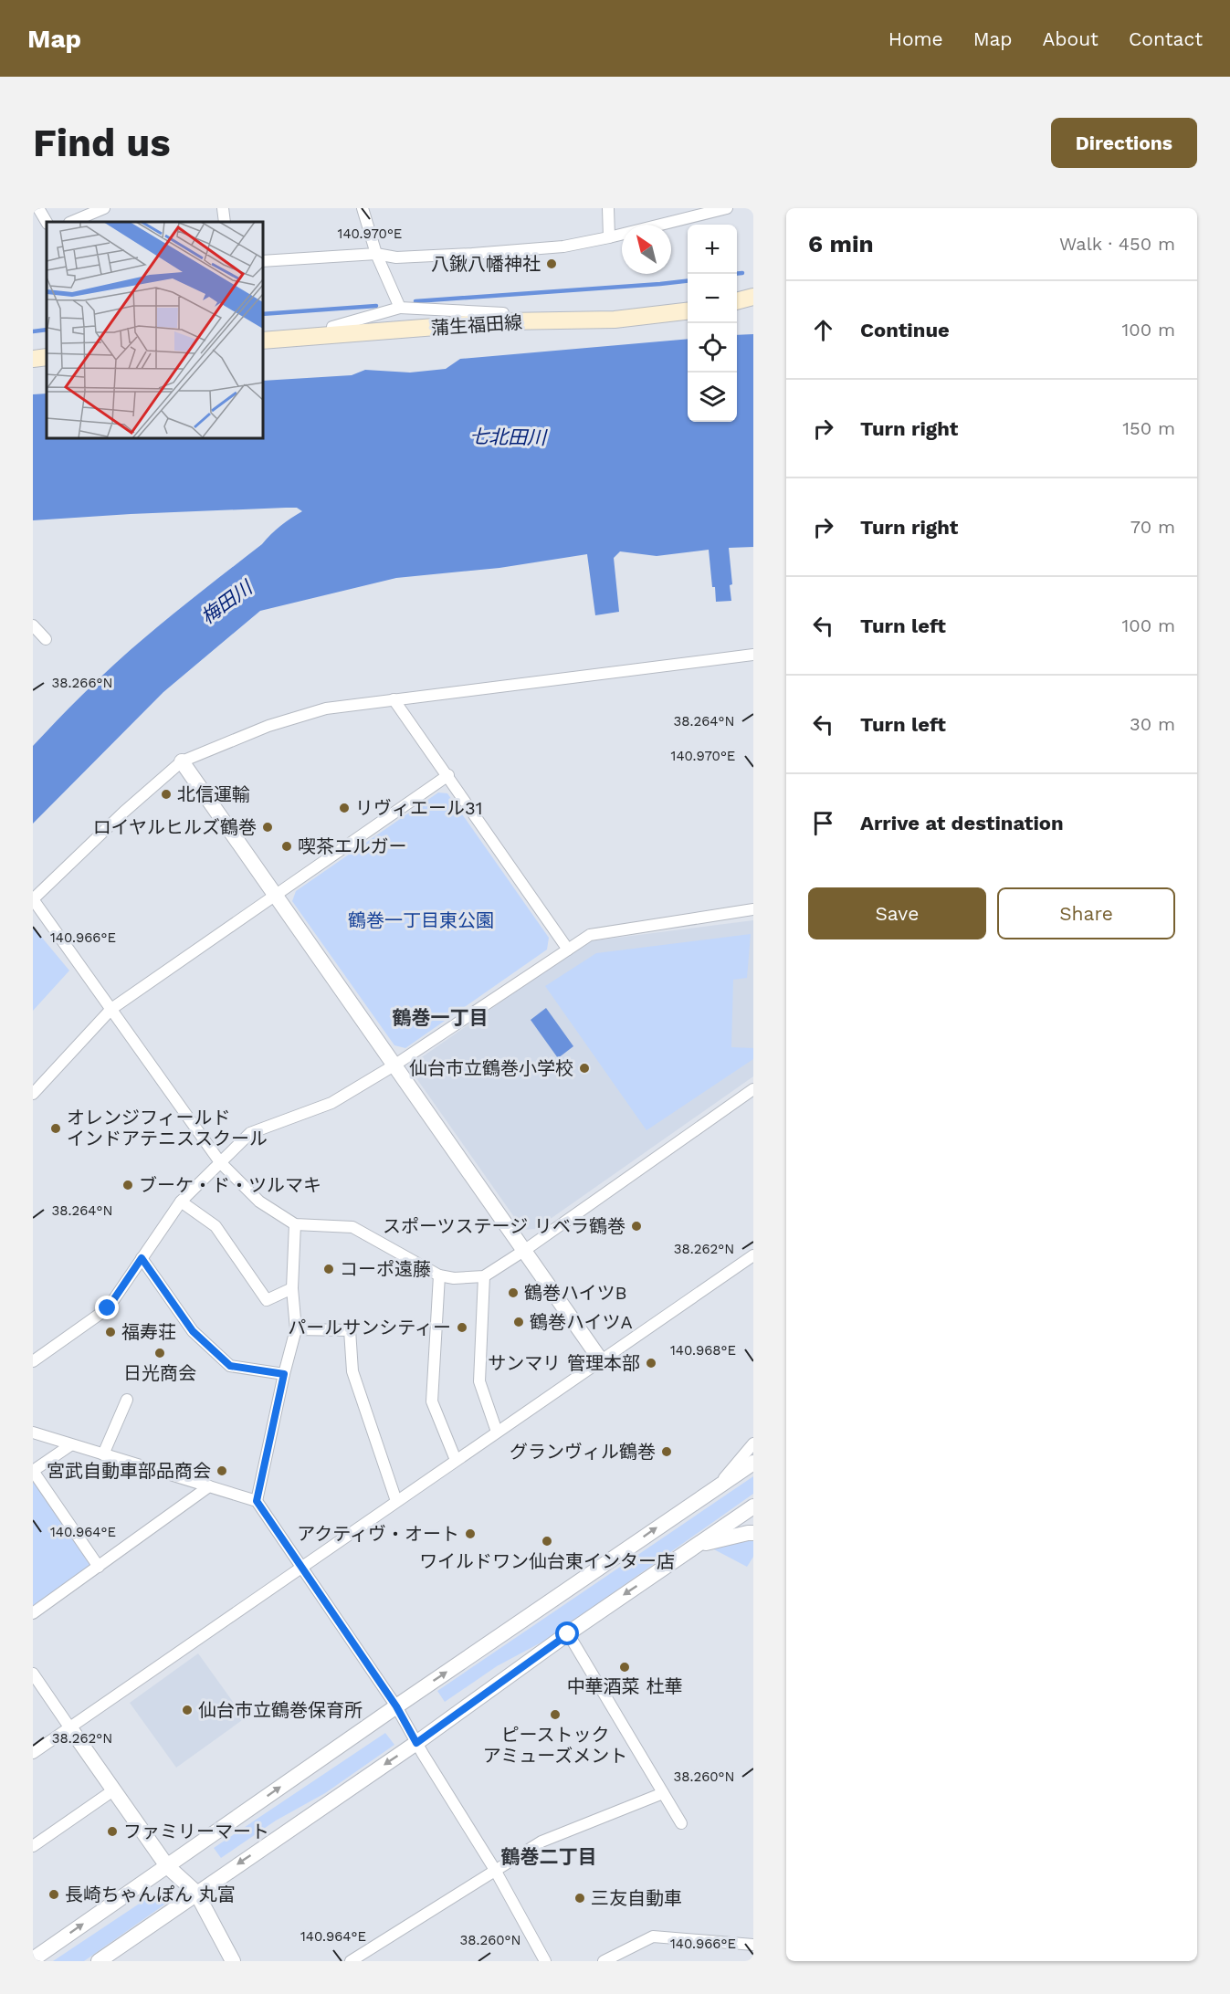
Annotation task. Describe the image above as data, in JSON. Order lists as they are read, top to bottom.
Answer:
{
  "streets": {
    "main road": ["蒲生福田線"]
  },
  "districts": ["鶴巻一丁目", "鶴巻二丁目"],
  "water": ["七北田川", "梅田川"],
  "parks": ["鶴巻一丁目東公園"],
  "places": [
    "八鍬八幡神社",
    "北信運輸",
    "リヴィエール31",
    "ロイヤルヒルズ鶴巻",
    "喫茶エルガー",
    "仙台市立鶴巻小学校",
    "オレンジフィールド インドアテニススクール",
    "ブーケ・ド・ツルマキ",
    "スポーツステージ リベラ鶴巻",
    "コーポ遠藤",
    "鶴巻ハイツB",
    "鶴巻ハイツA",
    "パールサンシティー",
    "福寿荘",
    "日光商会",
    "サンマリ 管理本部",
    "グランヴィル鶴巻",
    "宮武自動車部品商会",
    "アクティヴ・オート",
    "ワイルドワン仙台東インター店",
    "中華酒菜 杜華",
    "仙台市立鶴巻保育所",
    "ピーストック アミューズメント",
    "ファミリーマート",
    "長崎ちゃんぽん 丸富",
    "三友自動車"
  ],
  "north": "top left",
  "page": {
    "header": "Map",
    "nav": [
      "Home",
      "Map",
      "About",
      "Contact"
    ],
    "buttons": [
      "Directions",
      ["Save", "Share"]
    ],
    "title": "Find us",
    "heading": ["6 min", "Walk · 450 m"],
    "map_buttons": ["+", "−"],
    "list": [
      ["Continue", "100 m"],
      ["Turn right", "150 m"],
      ["Turn right", "70 m"],
      ["Turn left", "100 m"],
      ["Turn left", "30 m"],
      "Arrive at destination"
    ]
  },
  "coordinates": [
    "140.970°E",
    "38.266°N",
    "38.264°N",
    "140.966°E",
    "38.262°N",
    "140.968°E",
    "140.964°E",
    "38.260°N"
  ]
}
